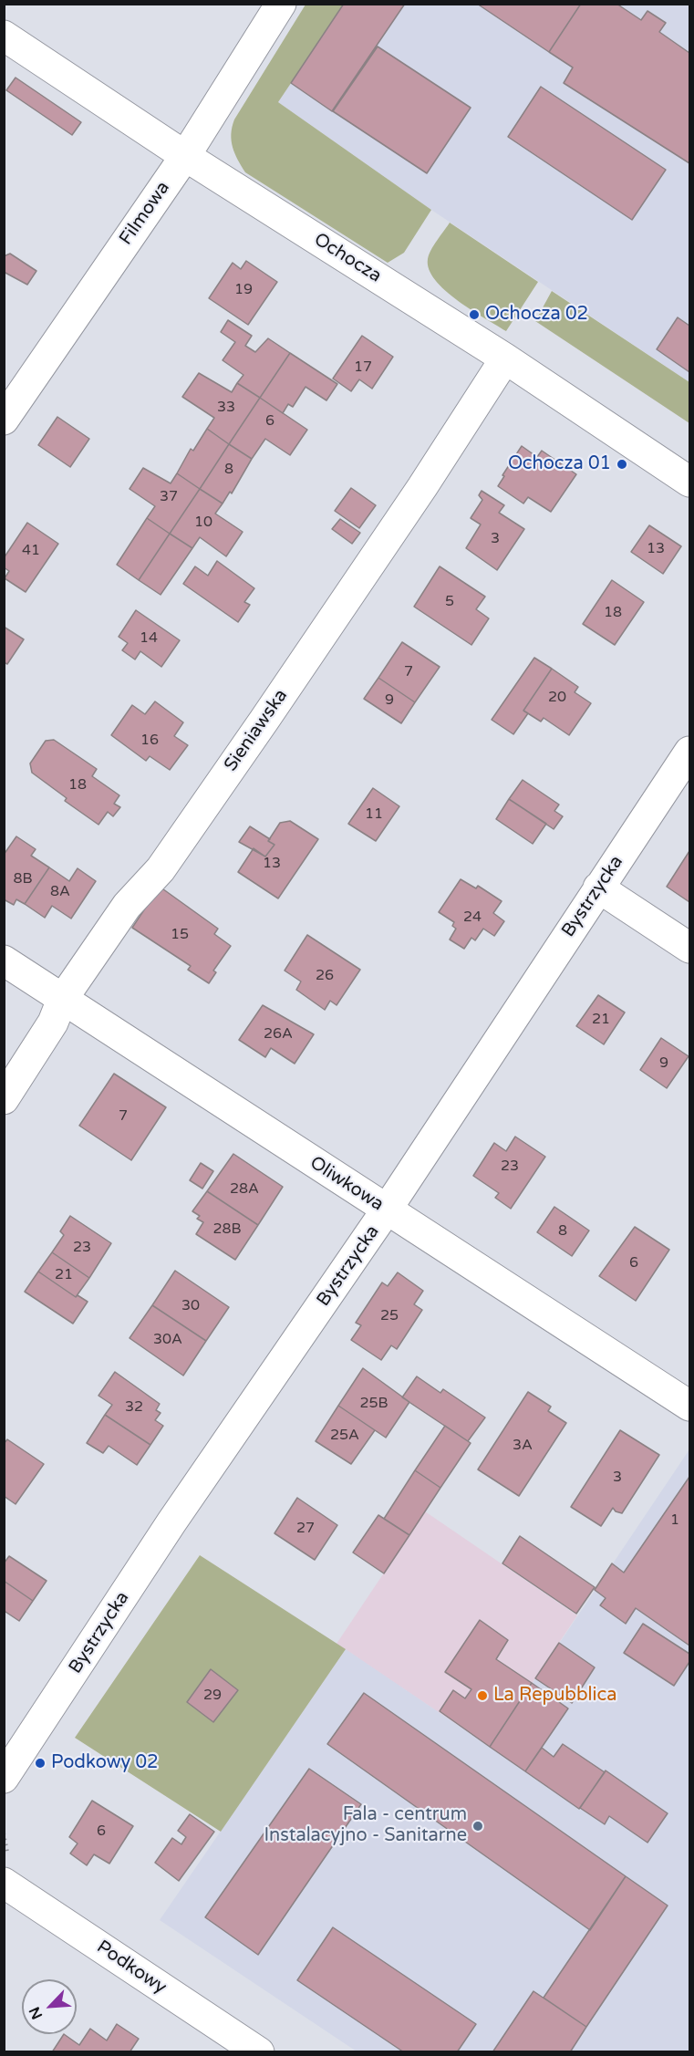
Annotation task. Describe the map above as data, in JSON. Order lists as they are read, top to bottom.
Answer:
{
  "streets": {
    "street": [
      "Filmowa",
      "Ochocza",
      "Sieniawska",
      "Bystrzycka",
      "Oliwkowa",
      "Podkowy"
    ]
  },
  "crossings": [
    ["Filmowa", "Ochocza"],
    ["Ochocza", "Sieniawska"],
    ["Sieniawska", "Oliwkowa"],
    ["Bystrzycka", "Oliwkowa"]
  ],
  "places": [
    "Ochocza 02",
    "Ochocza 01",
    "La Repubblica",
    "Podkowy 02",
    "Fala - centrum Instalacyjno - Sanitarne"
  ],
  "house_numbers": [
    "19",
    "17",
    "33",
    "6",
    "8",
    "37",
    "10",
    "3",
    "13",
    "41",
    "5",
    "18",
    "14",
    "7",
    "20",
    "9",
    "16",
    "18",
    "11",
    "13",
    "8B",
    "8A",
    "24",
    "15",
    "26",
    "21",
    "26A",
    "9",
    "7",
    "23",
    "28A",
    "28B",
    "8",
    "23",
    "6",
    "21",
    "30",
    "25",
    "30A",
    "25B",
    "32",
    "25A",
    "3A",
    "3",
    "1",
    "27",
    "29",
    "6"
  ],
  "north": "bottom left"
}
